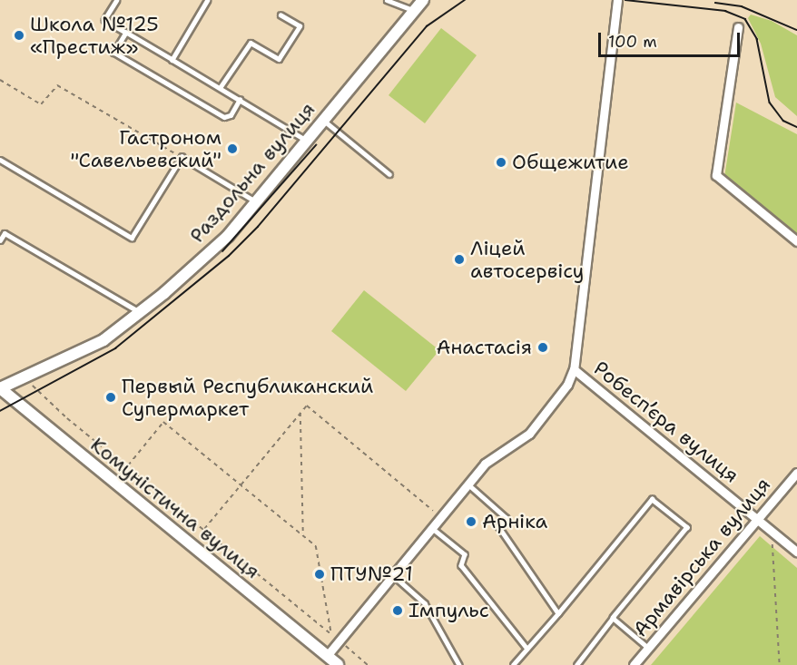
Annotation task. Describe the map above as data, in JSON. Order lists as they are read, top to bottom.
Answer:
{
  "streets": {
    "street": [
      "Раздольна вулиця",
      "Робесп’єра вулиця",
      "Комуністична вулиця",
      "Армавірська вулиця"
    ]
  },
  "crossings": [
    ["Раздольна вулиця", "Комуністична вулиця"],
    ["Робесп’єра вулиця", "Армавірська вулиця"]
  ],
  "places": [
    "Школа №125 «Престиж»",
    "Гастроном \"Савельевский\"",
    "Общежитие",
    "Ліцей автосервісу",
    "Анастасія",
    "Первый Республиканский Супермаркет",
    "Арніка",
    "ПТУ№21",
    "Імпульс"
  ],
  "scale_bar": "100 m"
}
